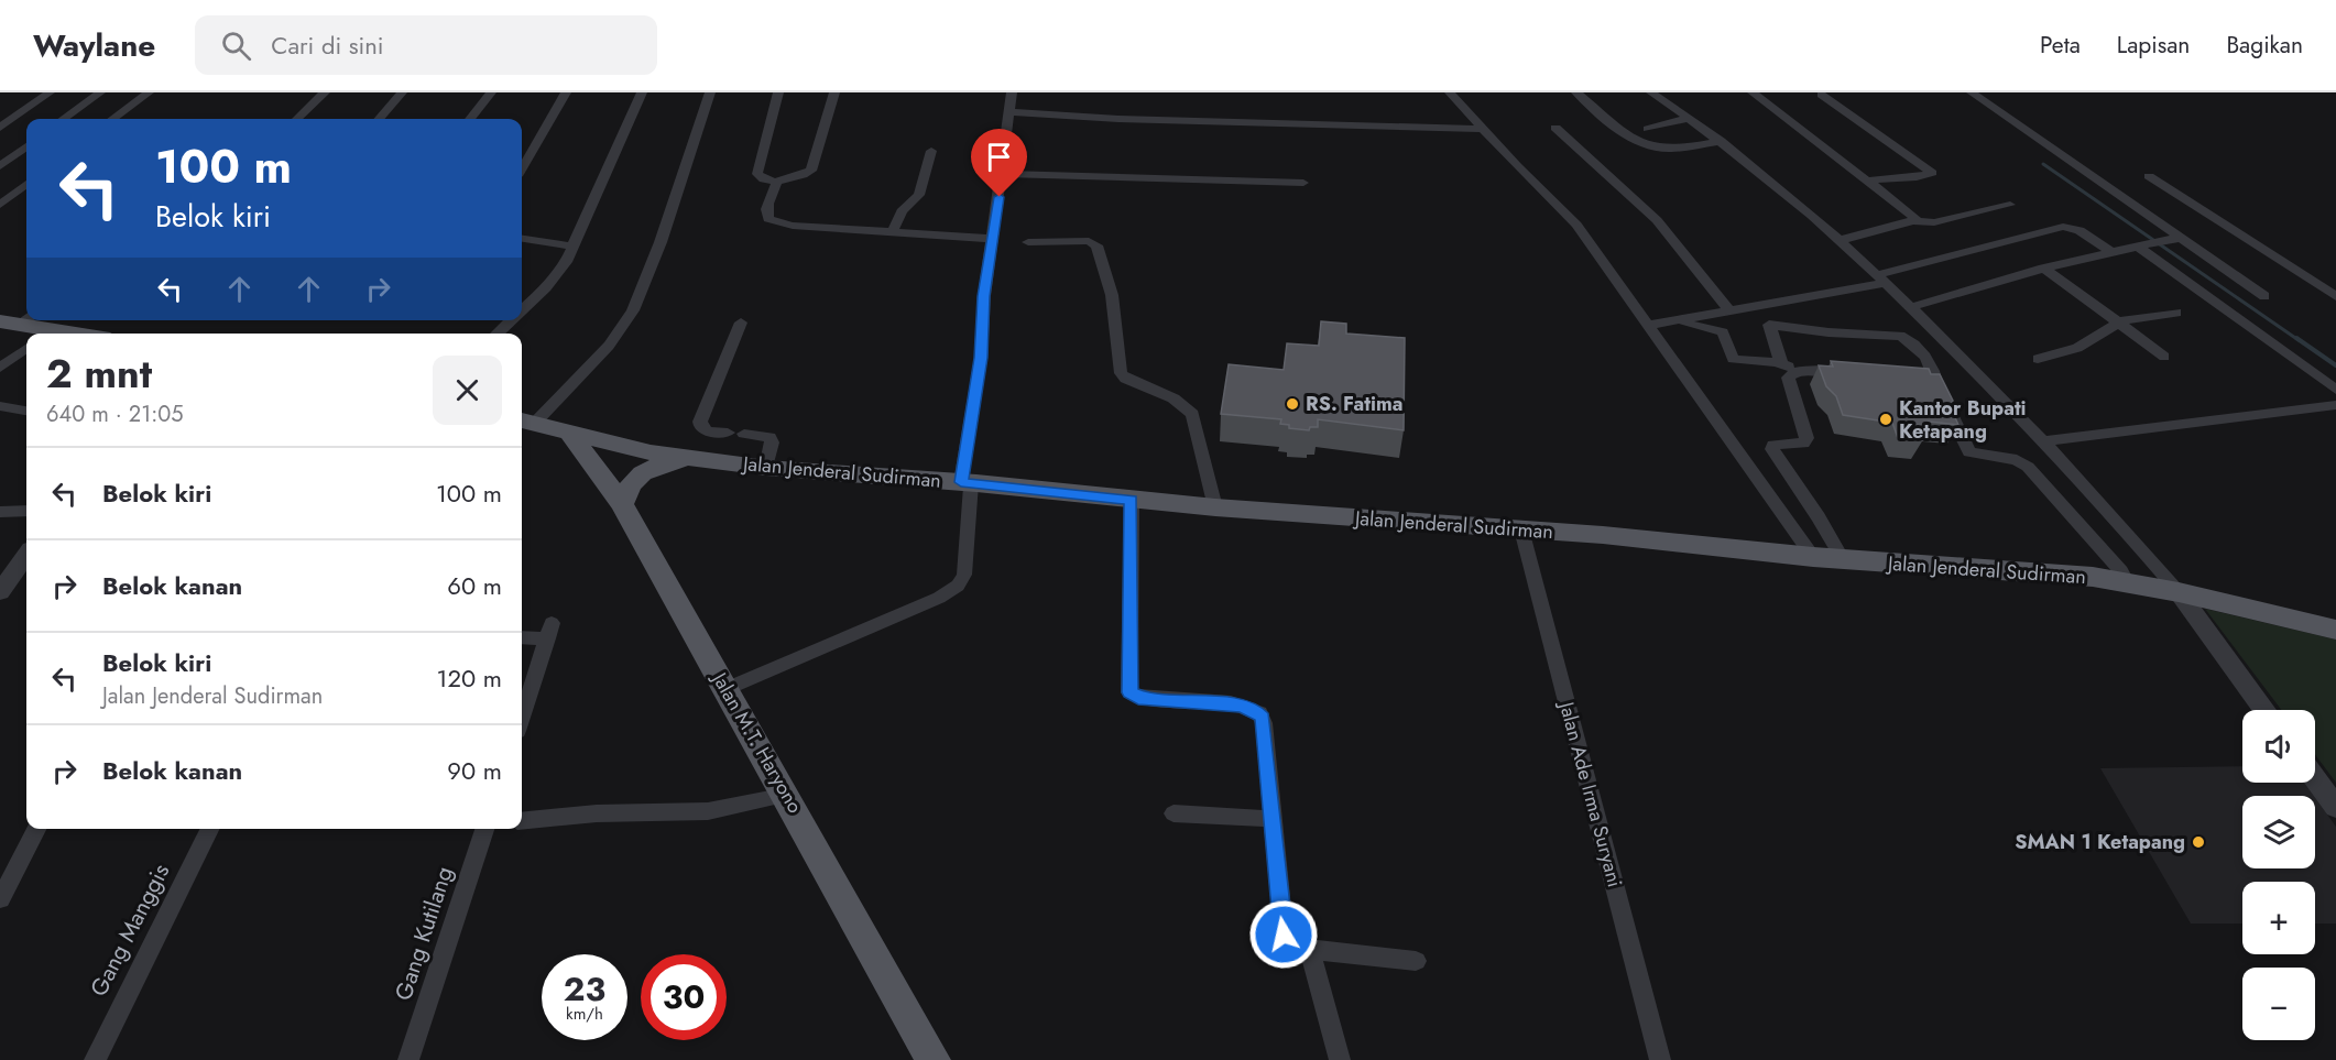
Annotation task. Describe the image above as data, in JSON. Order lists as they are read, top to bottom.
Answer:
{
  "streets": {
    "main road": ["Jalan Jenderal Sudirman", "Jalan M.T. Haryono"],
    "street": ["Jalan Ade Irma Suryani", "Gang Manggis", "Gang Kutilang"]
  },
  "crossings": [
    ["Jalan Jenderal Sudirman", "Jalan M.T. Haryono"],
    ["Jalan Jenderal Sudirman", "Jalan Ade Irma Suryani"]
  ],
  "places": ["RS. Fatima", "Kantor Bupati Ketapang", "SMAN 1 Ketapang"],
  "page": {
    "header": "Waylane",
    "search": "Cari di sini",
    "nav": ["Peta", "Lapisan", "Bagikan"],
    "turn": ["100 m", "Belok kiri"],
    "heading": ["2 mnt", "640 m · 21:05"],
    "list": [
      {
        "name": "Belok kiri",
        "value": "100 m"
      },
      {
        "name": "Belok kanan",
        "value": "60 m"
      },
      {
        "name": "Belok kiri",
        "note": "Jalan Jenderal Sudirman",
        "value": "120 m"
      },
      {
        "name": "Belok kanan",
        "value": "90 m"
      }
    ],
    "map_buttons": ["+", "−"],
    "speed": "23 km/h",
    "limit": "30"
  }
}
